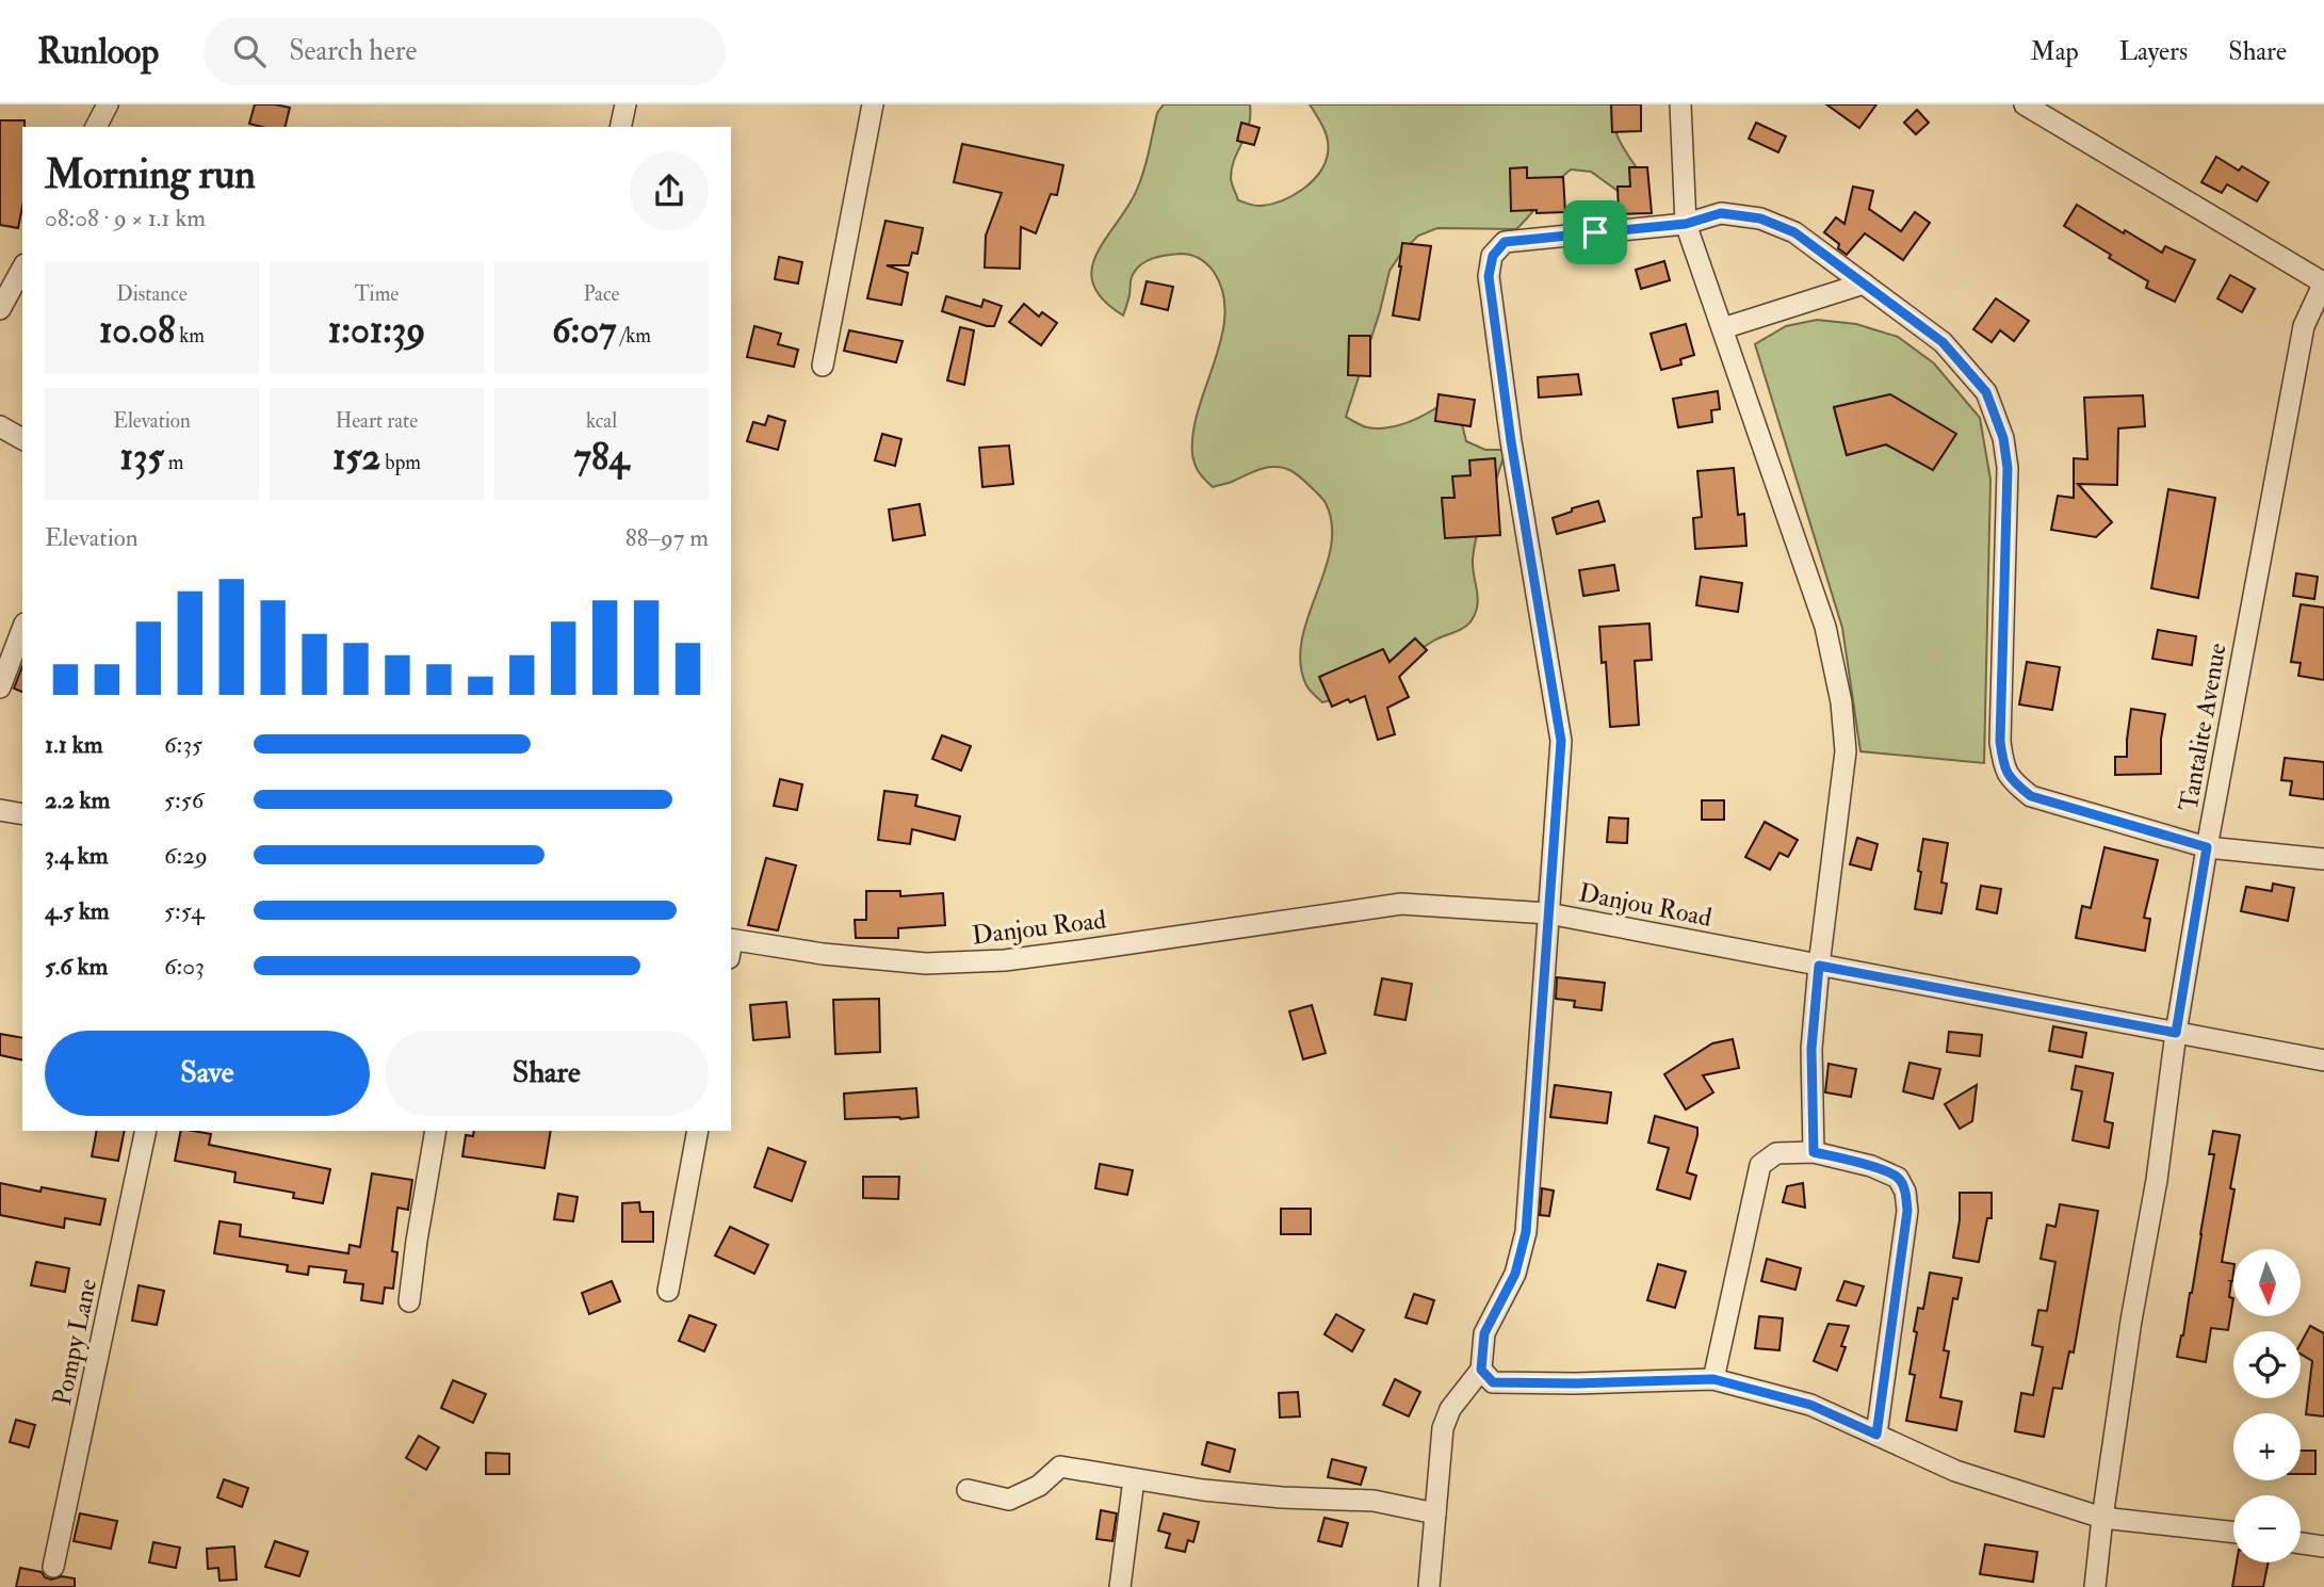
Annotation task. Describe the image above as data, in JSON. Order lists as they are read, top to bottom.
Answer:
{
  "streets": {
    "street": ["Tantalite Avenue", "Danjou Road", "Pompy Lane"]
  },
  "crossings": [
    ["Tantalite Avenue", "Danjou Road"]
  ],
  "north": "bottom",
  "page": {
    "header": "Runloop",
    "search": "Search here",
    "nav": ["Map", "Layers", "Share"],
    "heading": ["Morning run", "08:08 · 9 × 1.1 km"],
    "stats": [
      ["Distance", "10.08 km"],
      ["Time", "1:01:39"],
      ["Pace", "6:07 /km"],
      ["Elevation", "135 m"],
      ["Heart rate", "152 bpm"],
      ["kcal", "784"]
    ],
    "chart": ["Elevation", "88–97 m"],
    "list": [
      {
        "name": "1.1 km",
        "note": "6:35"
      },
      {
        "name": "2.2 km",
        "note": "5:56"
      },
      {
        "name": "3.4 km",
        "note": "6:29"
      },
      {
        "name": "4.5 km",
        "note": "5:54"
      },
      {
        "name": "5.6 km",
        "note": "6:03"
      }
    ],
    "buttons": ["Save", "Share"],
    "map_buttons": ["+", "−"]
  }
}
